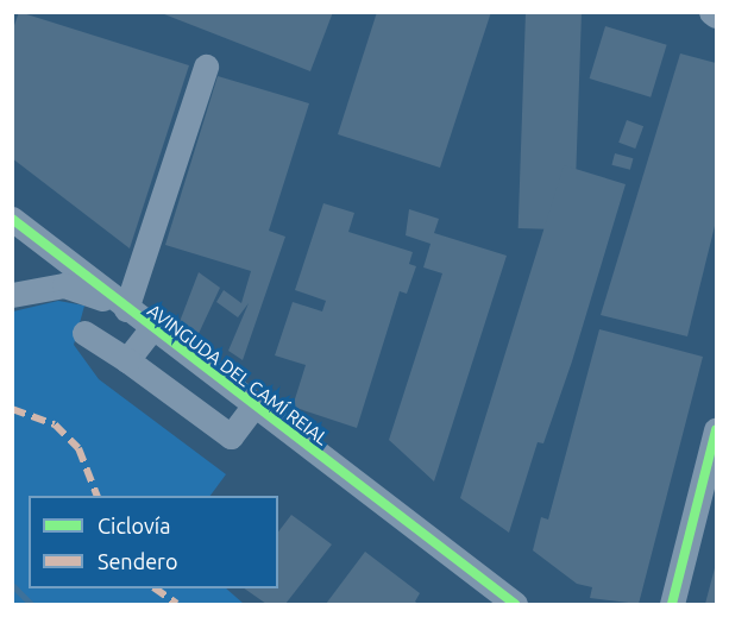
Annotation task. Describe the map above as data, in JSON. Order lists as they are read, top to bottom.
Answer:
{
  "streets": {
    "street": ["AVINGUDA DEL CAMÍ REIAL"]
  },
  "legend": ["Ciclovía", "Sendero"]
}
